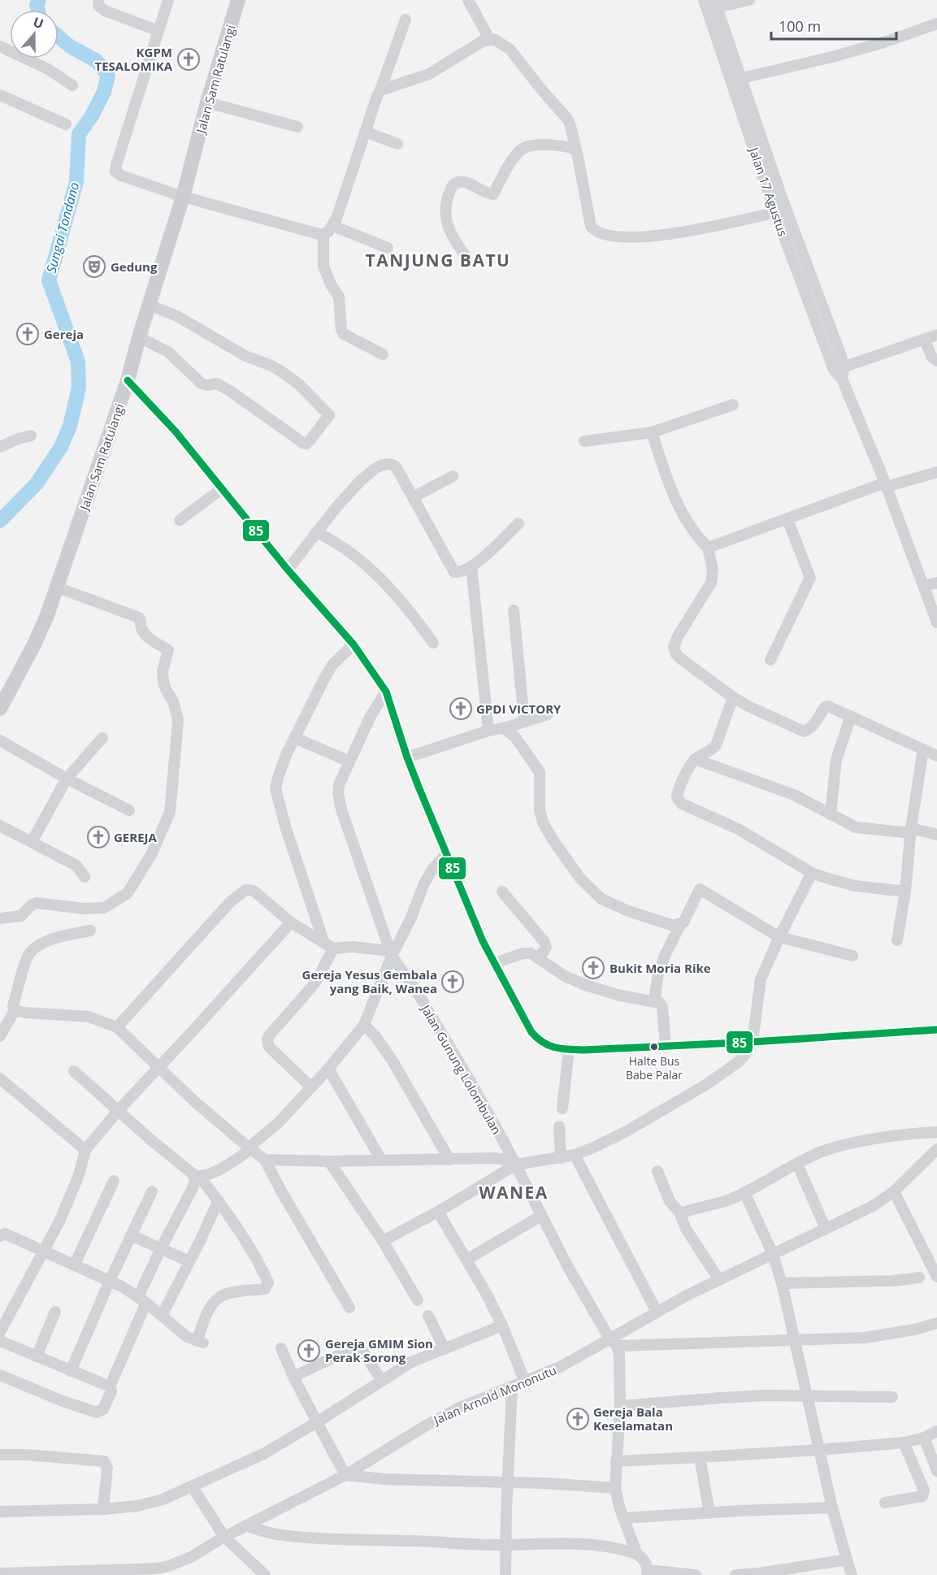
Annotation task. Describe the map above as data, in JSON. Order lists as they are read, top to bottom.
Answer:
{
  "streets": {
    "main road": ["Jalan Sam Ratulangi"],
    "street": ["Jalan 17 Agustus", "Jalan Gunung Lolombulan", "Jalan Arnold Mononutu"]
  },
  "crossings": [
    ["Jalan Gunung Lolombulan", "Jalan Arnold Mononutu"]
  ],
  "districts": ["TANJUNG BATU", "WANEA"],
  "water": ["Sungai Tondano"],
  "places": {
    "church": [
      "KGPM TESALOMIKA",
      "Gereja",
      "GPDI VICTORY",
      "GEREJA",
      "Bukit Moria Rike",
      "Gereja Yesus Gembala yang Baik, Wanea",
      "Gereja GMIM Sion Perak Sorong",
      "Gereja Bala Keselamatan"
    ],
    "theatre": ["Gedung"],
    "other": ["Halte Bus Babe Palar"]
  },
  "lines": ["transit line 85"],
  "scale_bar": "100 m",
  "north": "top"
}
